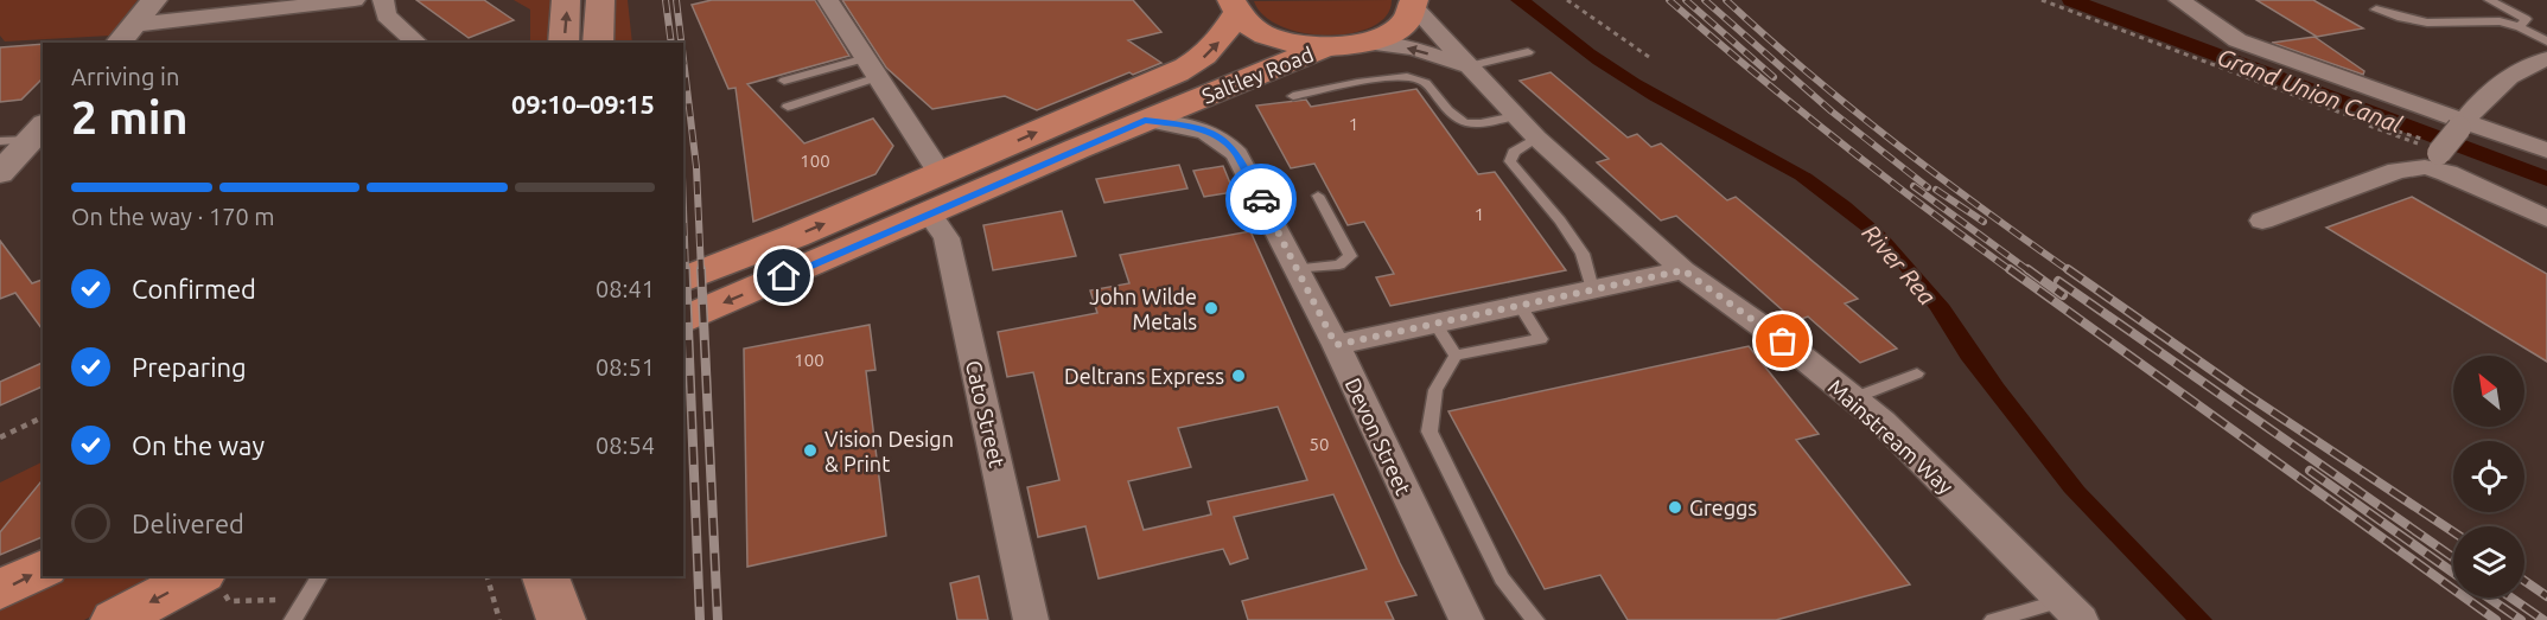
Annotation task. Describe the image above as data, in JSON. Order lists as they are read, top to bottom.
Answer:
{
  "streets": {
    "main road": ["Saltley Road"],
    "street": ["Cato Street", "Devon Street", "Mainstream Way"]
  },
  "crossings": [
    ["Saltley Road", "Cato Street"],
    ["Saltley Road", "Devon Street"]
  ],
  "water": ["Grand Union Canal", "River Rea"],
  "places": [
    "John Wilde Metals",
    "Deltrans Express",
    "Vision Design & Print",
    "Greggs"
  ],
  "house_numbers": [
    "1",
    "100",
    "1",
    "100",
    "50"
  ],
  "north": "top left",
  "page": {
    "heading": ["2 min", "Arriving in", "09:10–09:15"],
    "bar": "On the way · 170 m",
    "list": [
      ["Confirmed", "08:41"],
      ["Preparing", "08:51"],
      ["On the way", "08:54"],
      "Delivered"
    ]
  }
}
